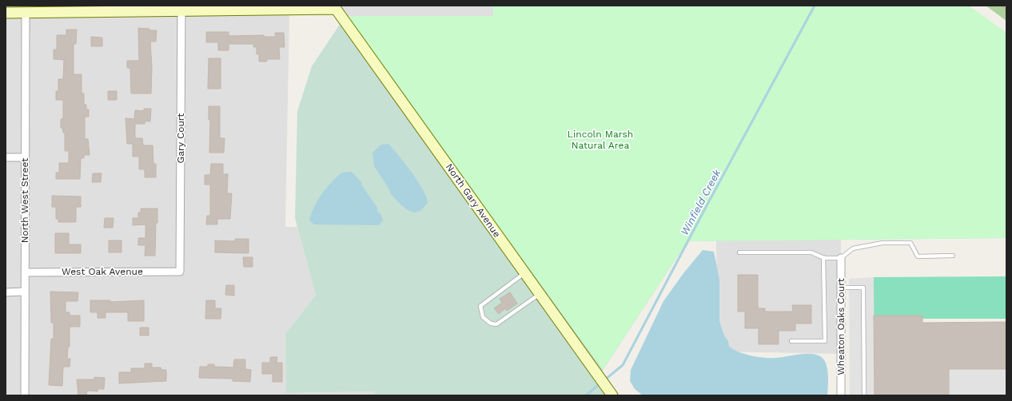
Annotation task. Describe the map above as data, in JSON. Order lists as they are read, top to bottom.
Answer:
{
  "streets": {
    "street": [
      "Gary Court",
      "North West Street",
      "North Gary Avenue",
      "West Oak Avenue",
      "Wheaton Oaks Court"
    ]
  },
  "crossings": [
    ["Gary Court", "West Oak Avenue"],
    ["North West Street", "West Oak Avenue"]
  ],
  "water": ["Winfield Creek"],
  "parks": ["Lincoln Marsh Natural Area"]
}
